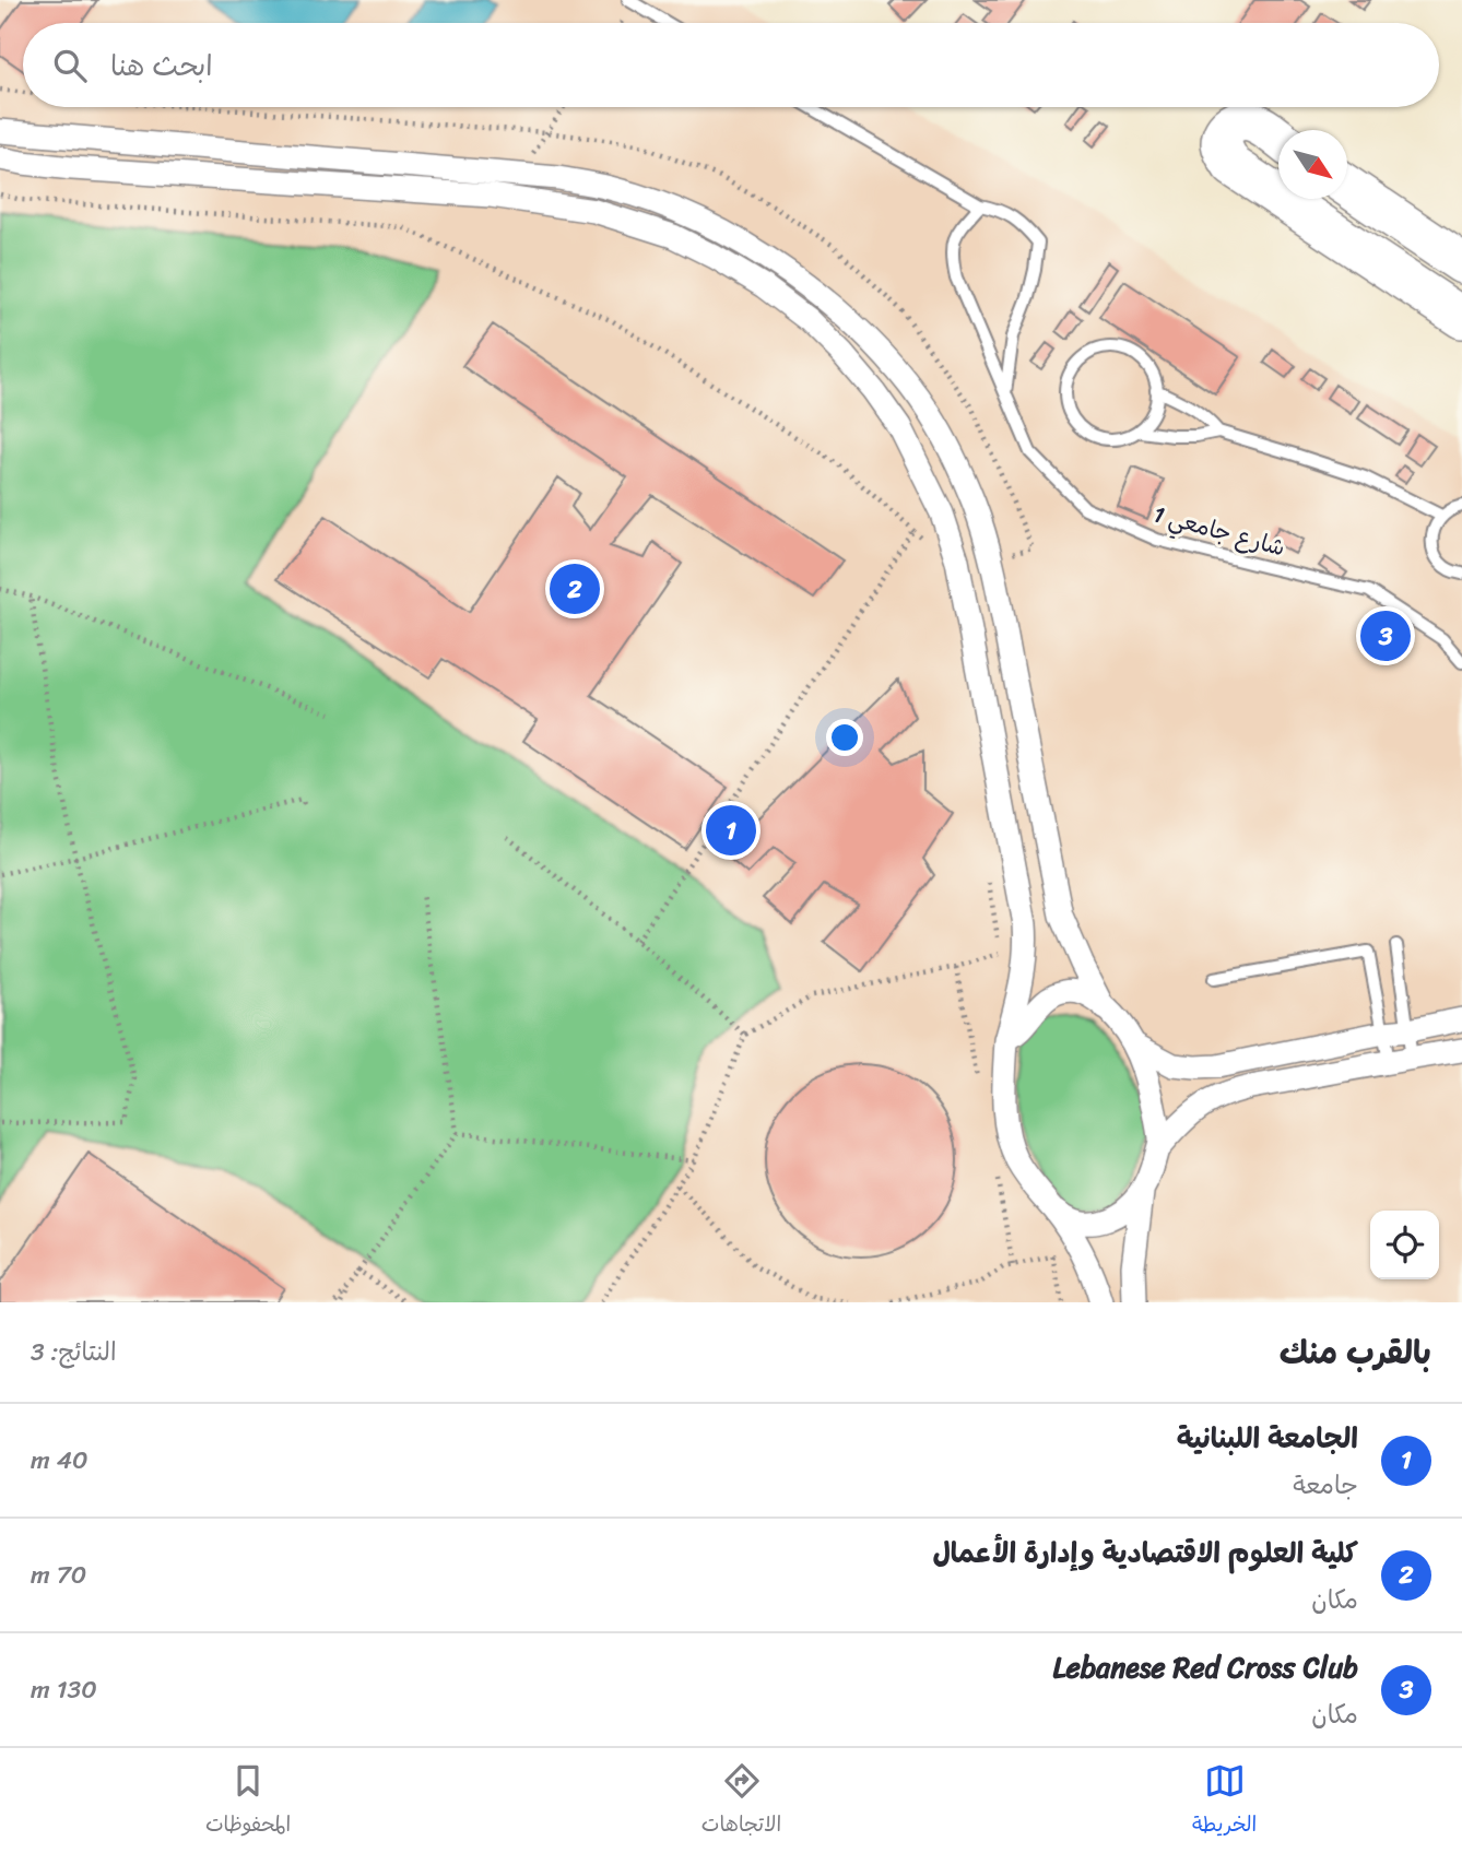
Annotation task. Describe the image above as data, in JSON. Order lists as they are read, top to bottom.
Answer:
{
  "streets": {
    "lane": ["شارع جامعي 1"]
  },
  "north": "bottom right",
  "page": {
    "search": "ابحث هنا",
    "pins": ["2", "3", "1"],
    "heading": ["بالقرب منك", "النتائج: 3"],
    "list": [
      {
        "mark": "1",
        "name": "الجامعة اللبنانية",
        "note": "جامعة",
        "value": "40 m"
      },
      {
        "mark": "2",
        "name": "كلية العلوم الاقتصادية وإدارة الأعمال",
        "note": "مكان",
        "value": "70 m"
      },
      {
        "mark": "3",
        "name": "Lebanese Red Cross Club",
        "note": "مكان",
        "value": "130 m"
      }
    ],
    "nav": ["الخريطة", "الاتجاهات", "المحفوظات"]
  }
}
